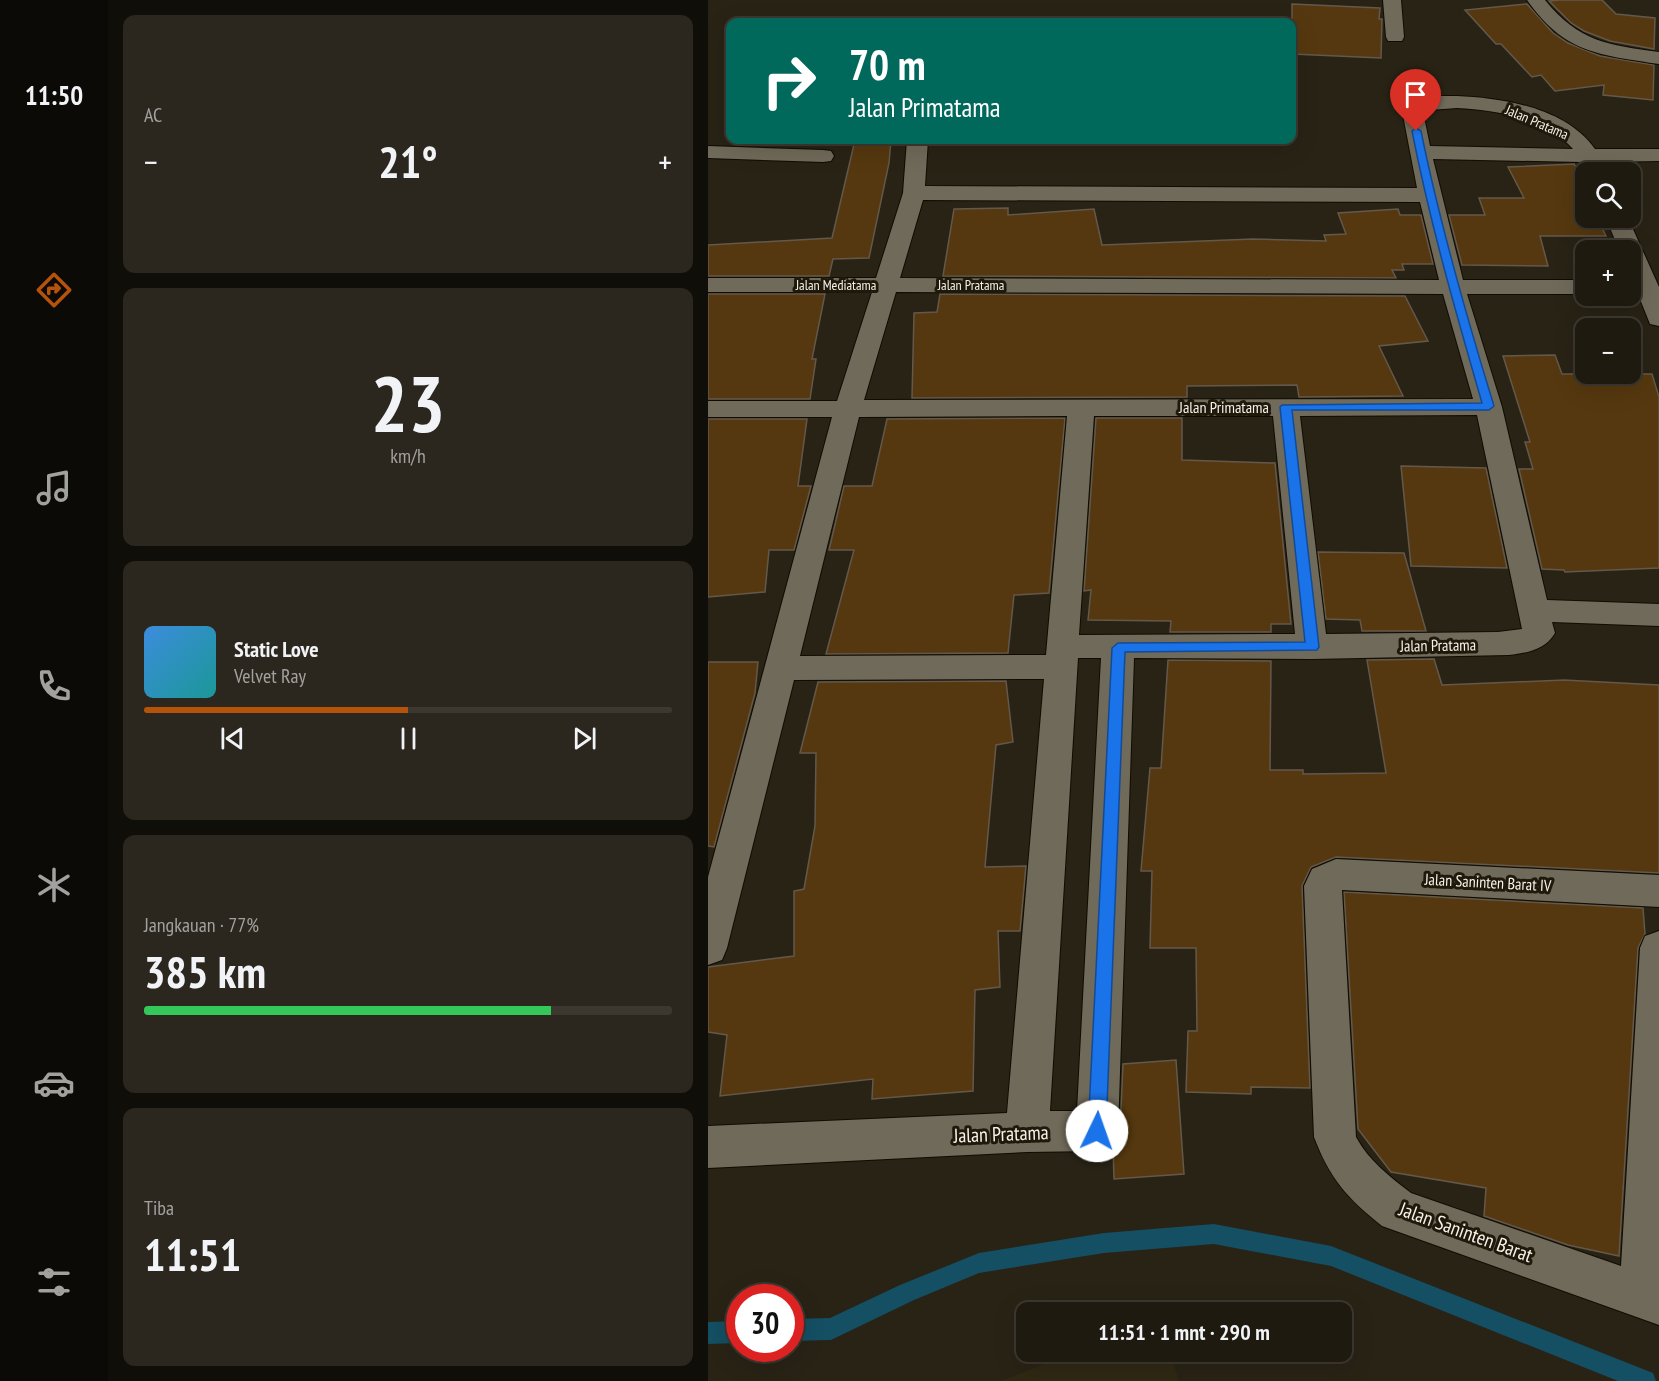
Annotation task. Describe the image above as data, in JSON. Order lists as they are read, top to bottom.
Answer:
{
  "streets": {
    "street": [
      "Jalan Pratama",
      "Jalan Mediatama",
      "Jalan Primatama",
      "Jalan Saninten Barat IV",
      "Jalan Saninten Barat"
    ]
  },
  "crossings": [
    ["Jalan Pratama", "Jalan Mediatama"],
    ["Jalan Pratama", "Jalan Primatama"],
    ["Jalan Saninten Barat IV", "Jalan Saninten Barat"]
  ],
  "page": {
    "tabs": "11:50",
    "tile": [
      "AC",
      ["23", "km/h"],
      ["Jangkauan · 77%", "385 km"],
      ["Tiba", "11:51"]
    ],
    "turn": ["70 m", "Jalan Primatama"],
    "heat": ["−", "21°", "+"],
    "map_buttons": ["+", "−"],
    "song": ["Static Love", "Velvet Ray"],
    "limit": "30",
    "trip": "11:51 · 1 mnt · 290 m"
  }
}
